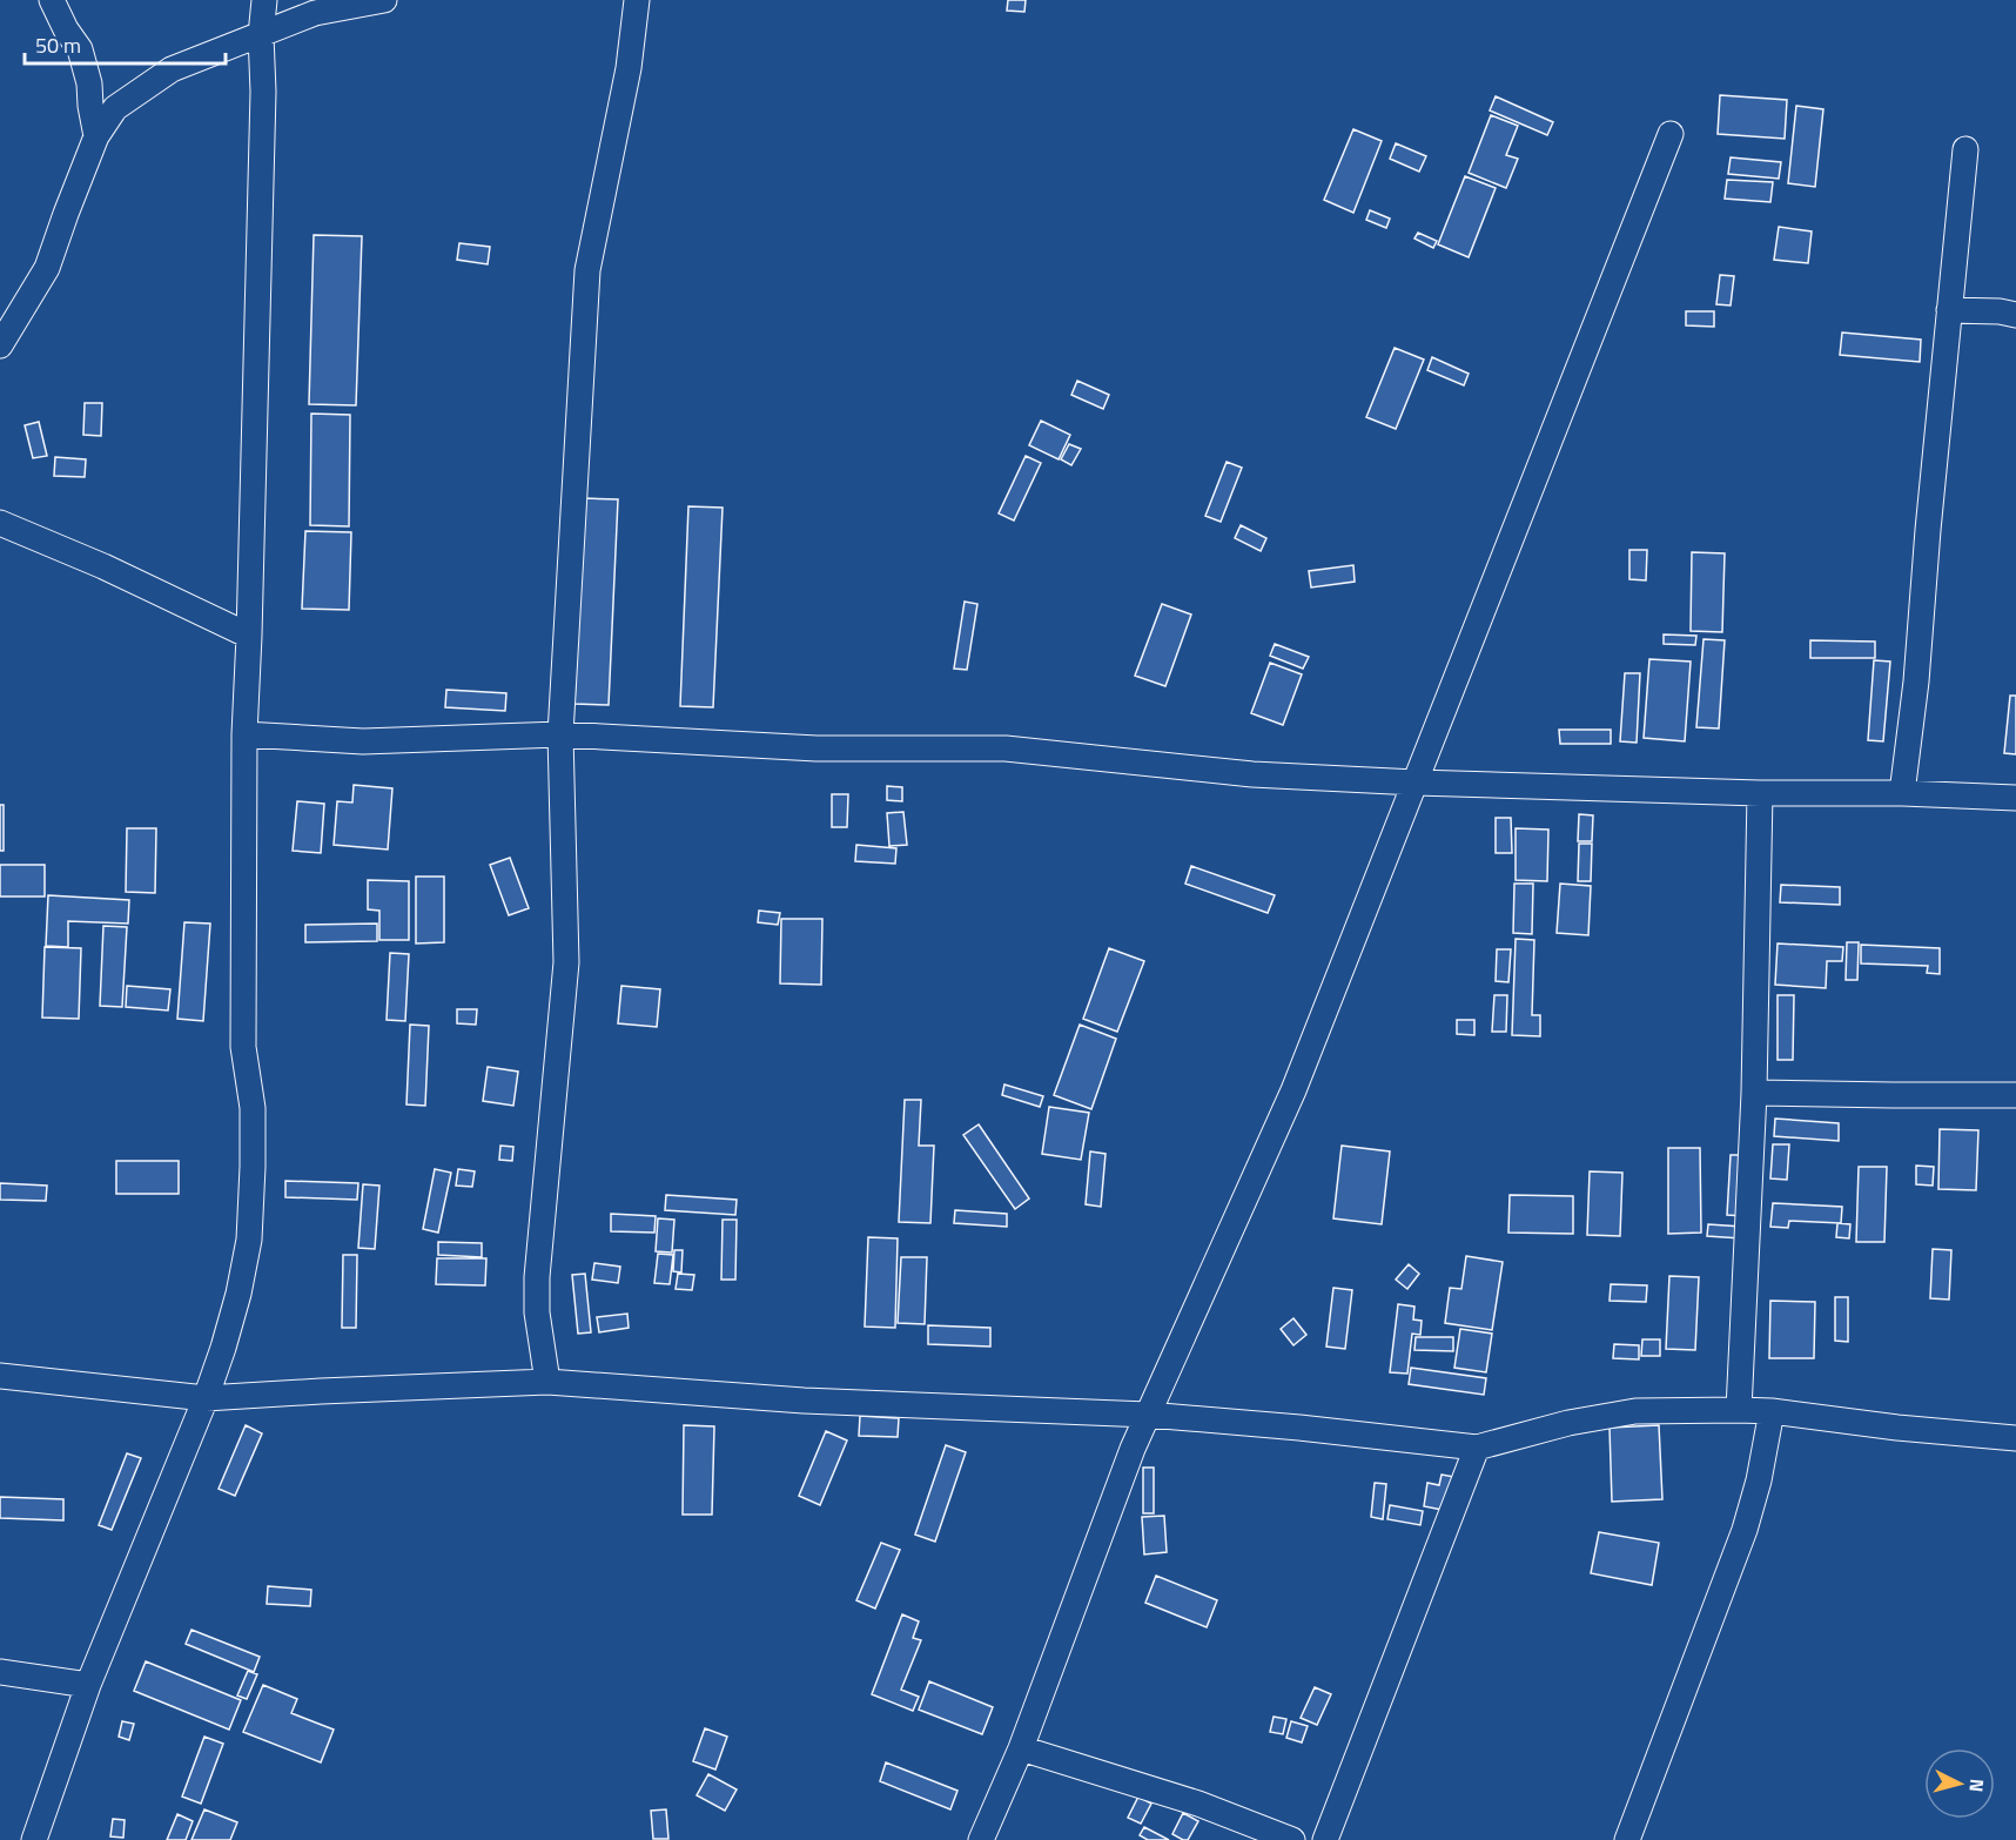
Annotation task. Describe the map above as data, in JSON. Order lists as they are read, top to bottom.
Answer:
{
  "scale_bar": "50 m",
  "north": "right"
}
